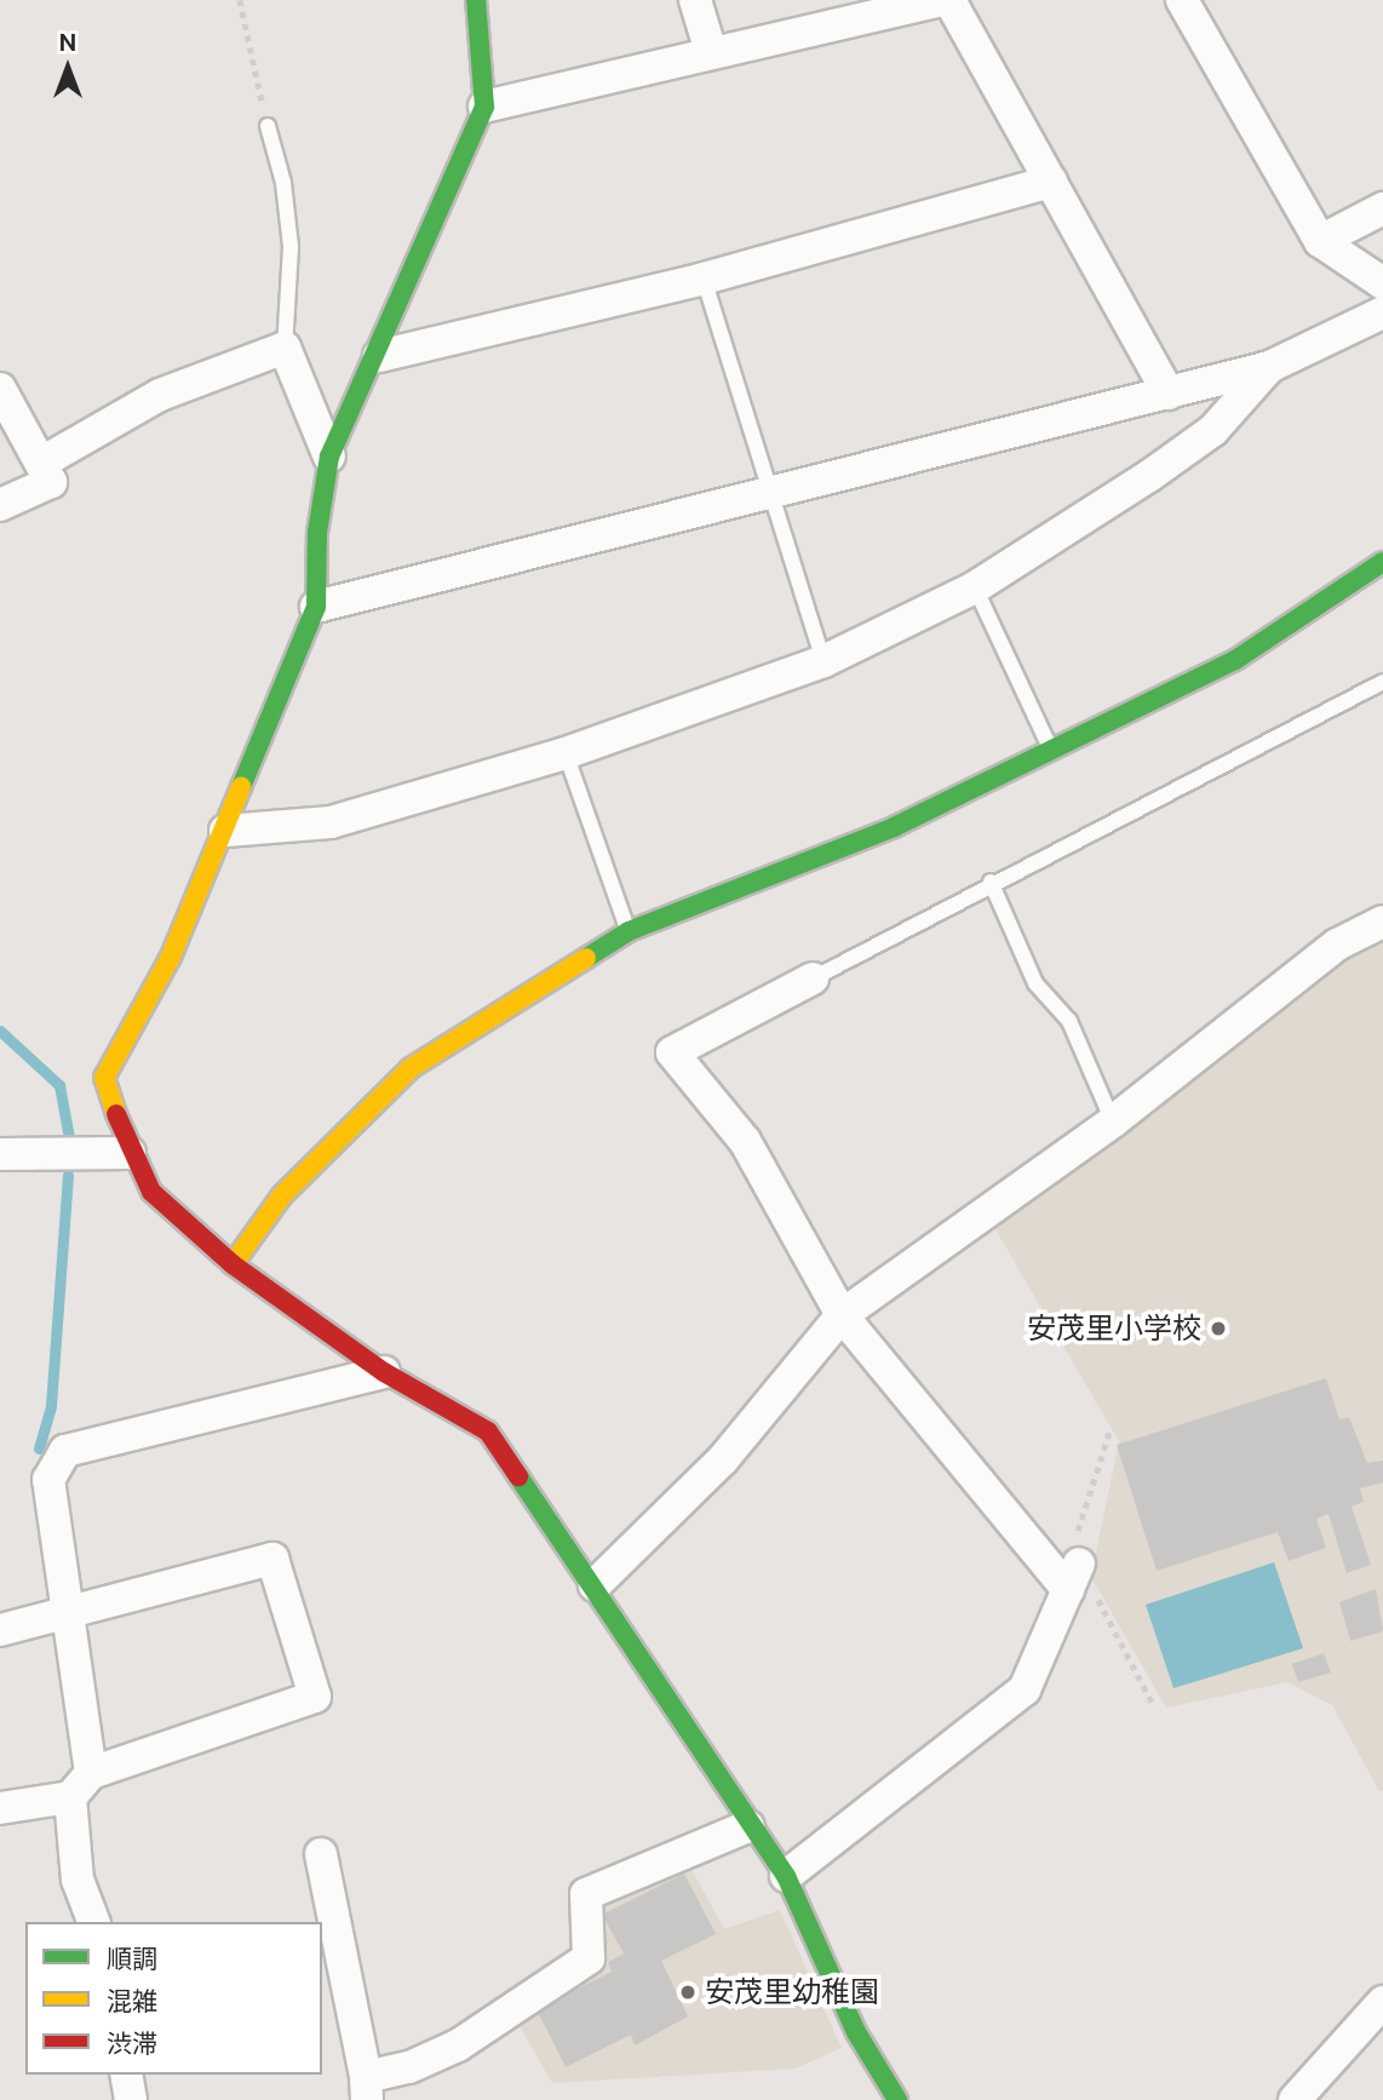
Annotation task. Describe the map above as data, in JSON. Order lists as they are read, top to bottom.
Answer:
{
  "places": ["安茂里小学校", "安茂里幼稚園"],
  "legend": ["順調", "混雑", "渋滞"],
  "north": "top"
}
